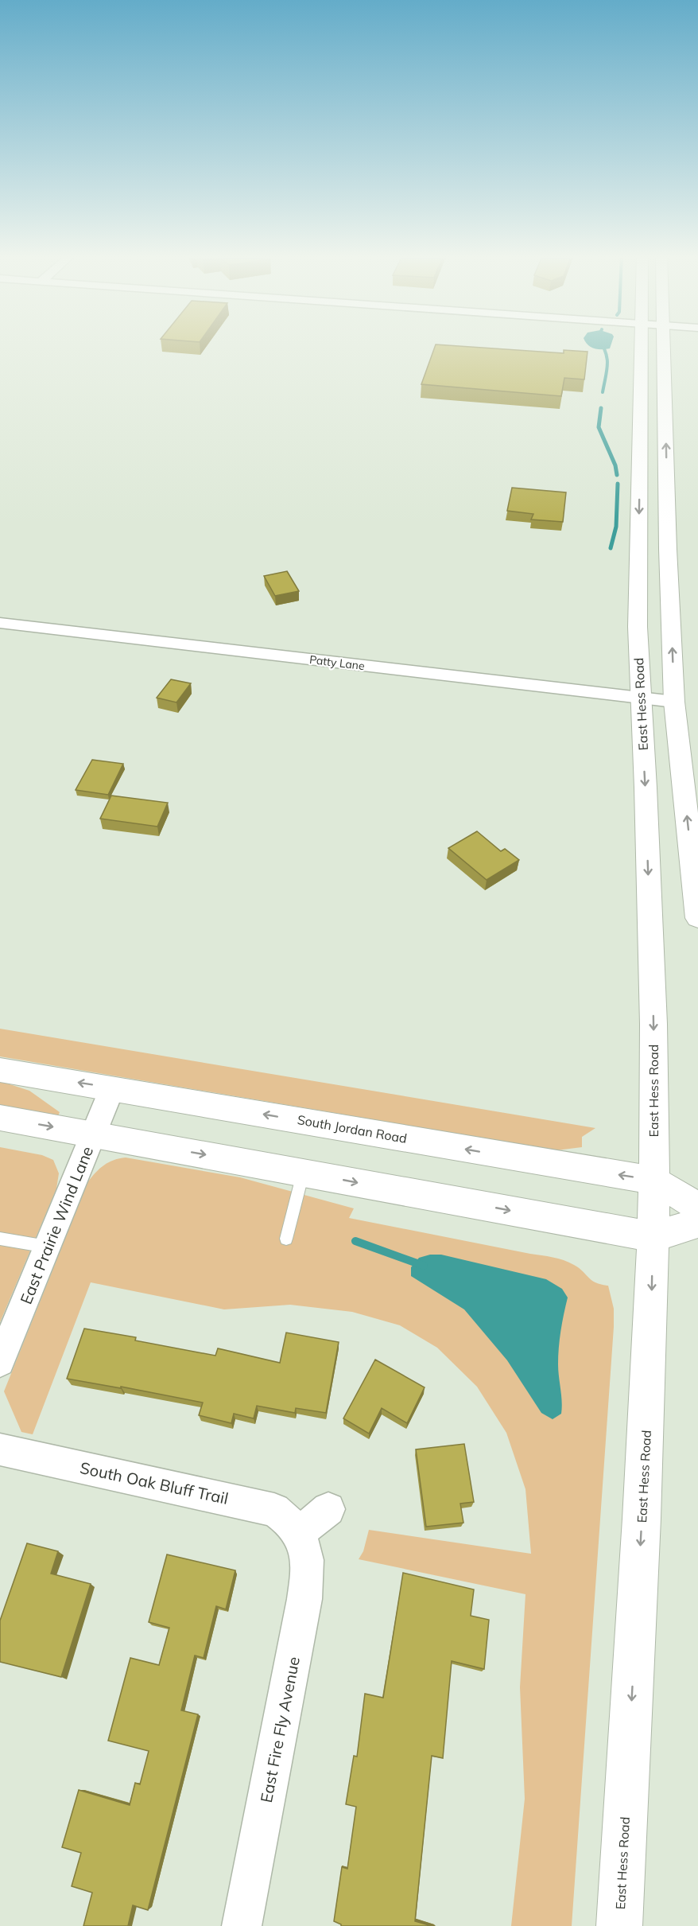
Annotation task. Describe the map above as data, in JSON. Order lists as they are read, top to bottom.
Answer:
{
  "streets": {
    "main road": ["East Hess Road", "South Jordan Road"],
    "street": [
      "Patty Lane",
      "East Prairie Wind Lane",
      "South Oak Bluff Trail",
      "East Fire Fly Avenue"
    ]
  },
  "crossings": [
    ["Patty Lane", "East Hess Road"],
    ["East Hess Road", "South Jordan Road"],
    ["South Jordan Road", "East Prairie Wind Lane"],
    ["South Oak Bluff Trail", "East Fire Fly Avenue"]
  ]
}
